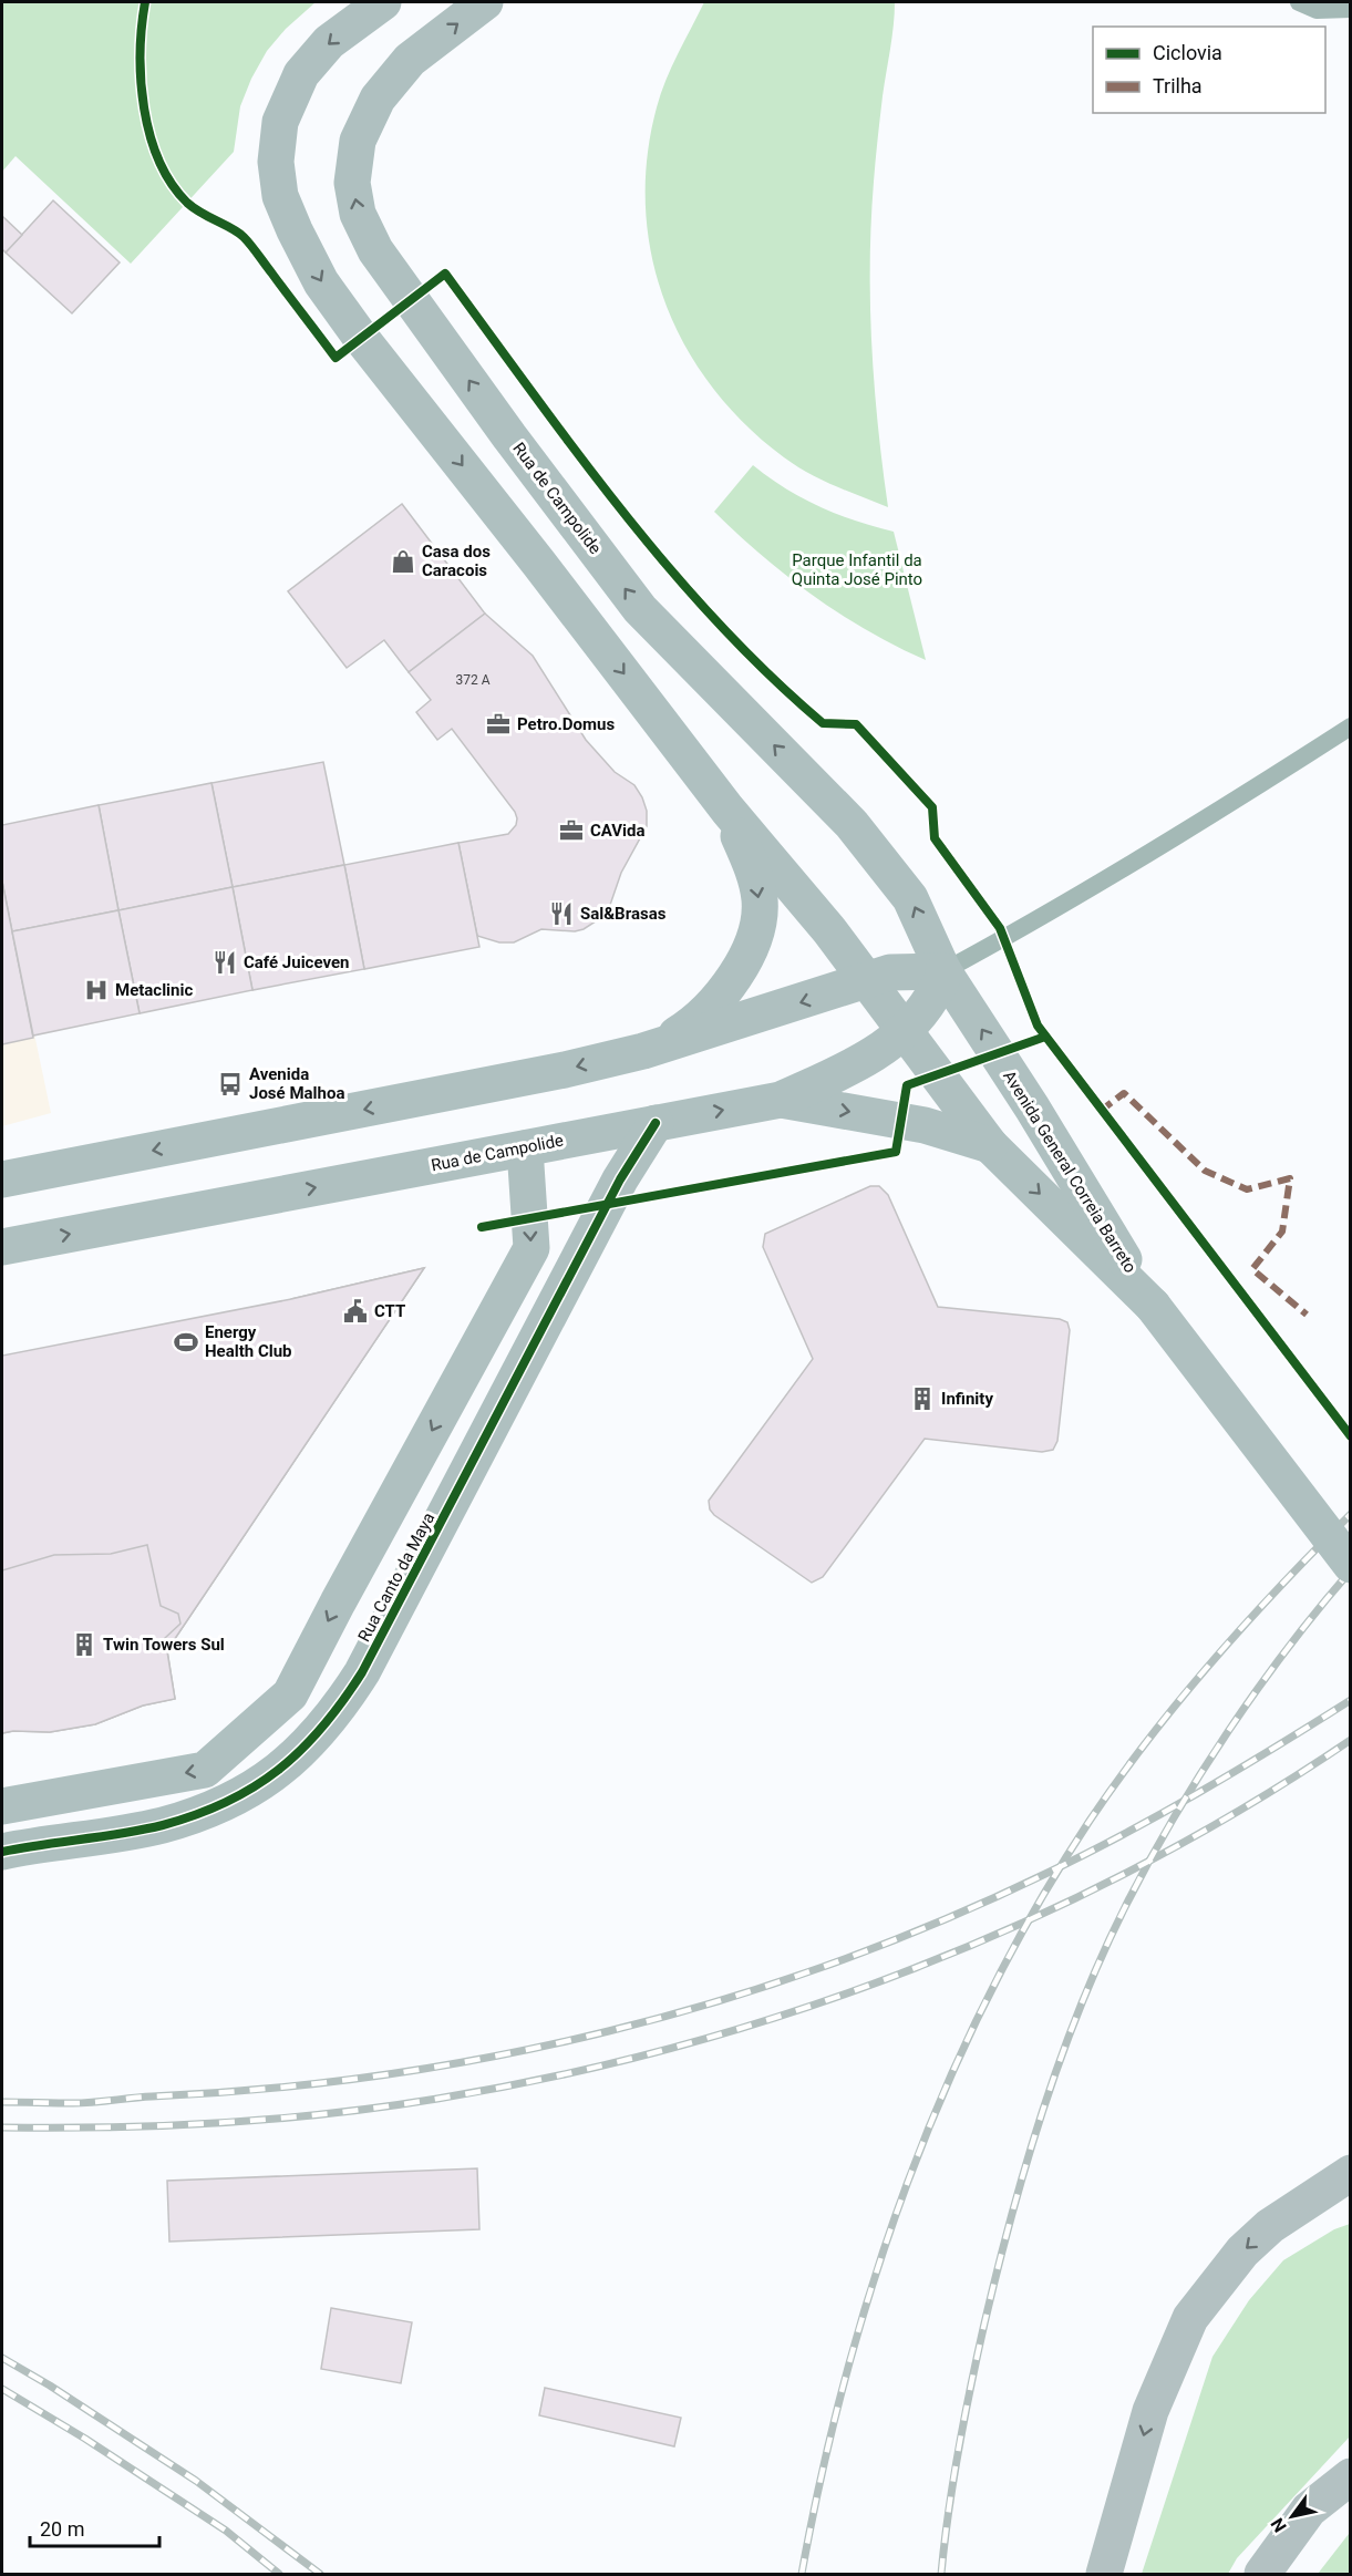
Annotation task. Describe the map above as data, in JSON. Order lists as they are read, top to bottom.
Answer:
{
  "streets": {
    "main road": ["Rua de Campolide", "Avenida General Correia Barreto", "Rua Canto da Maya"]
  },
  "crossings": [
    ["Rua de Campolide", "Avenida General Correia Barreto"],
    ["Rua de Campolide", "Rua Canto da Maya"]
  ],
  "parks": ["Parque Infantil da Quinta José Pinto"],
  "places": {
    "shop": ["Casa dos Caracois"],
    "office": ["Petro.Domus", "CAVida"],
    "restaurant": ["Sal&Brasas", "Café Juiceven"],
    "hospital": ["Metaclinic"],
    "bus stop": ["Avenida José Malhoa"],
    "public building": ["CTT"],
    "sports": ["Energy Health Club"],
    "building": ["Infinity", "Twin Towers Sul"]
  },
  "house_numbers": ["372 A"],
  "legend": ["Ciclovia", "Trilha"],
  "scale_bar": "20 m",
  "north": "bottom left"
}
